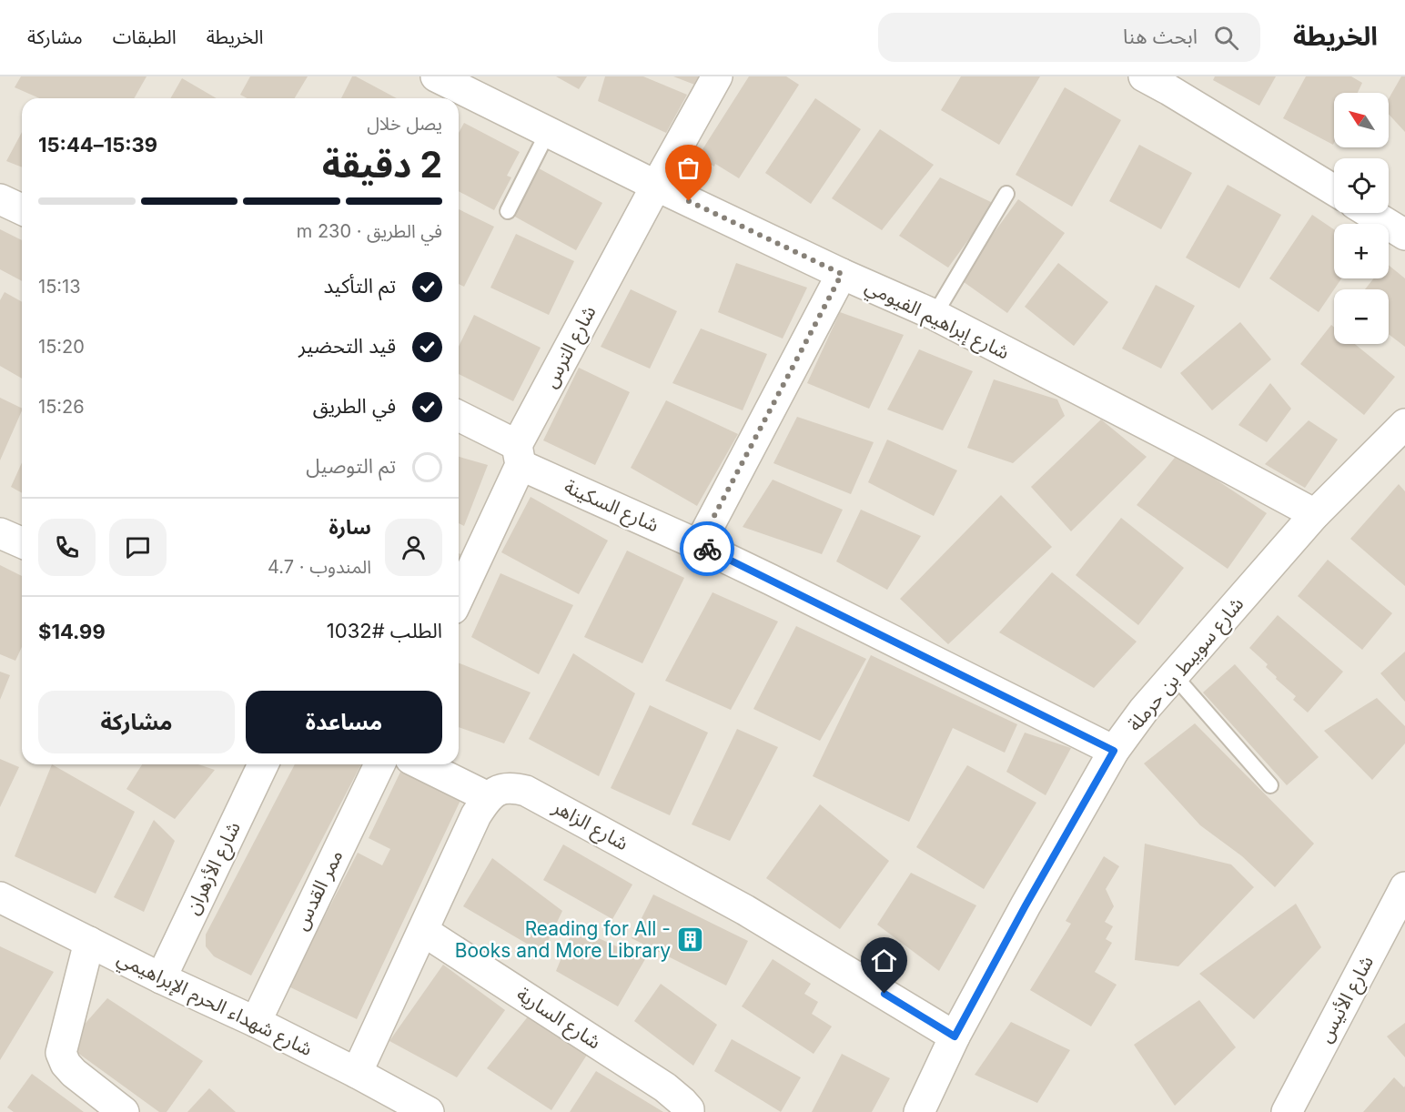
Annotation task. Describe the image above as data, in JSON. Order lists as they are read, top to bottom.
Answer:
{
  "streets": {
    "street": [
      "شارع إبراهيم الفيومي",
      "شارع الترس",
      "شارع السكينة",
      "شارع سويبط بن حرملة",
      "شارع الزاهر",
      "شارع الأزهران",
      "ممر القدس",
      "شارع الأنيس",
      "شارع شهداء الحرم الإبراهيمي",
      "شارع السارية"
    ]
  },
  "crossings": [
    ["شارع إبراهيم الفيومي", "شارع الترس"],
    ["شارع إبراهيم الفيومي", "شارع سويبط بن حرملة"],
    ["شارع الترس", "شارع السكينة"],
    ["شارع السكينة", "شارع سويبط بن حرملة"],
    ["شارع سويبط بن حرملة", "شارع الزاهر"],
    ["شارع الأزهران", "شارع شهداء الحرم الإبراهيمي"],
    ["ممر القدس", "شارع شهداء الحرم الإبراهيمي"]
  ],
  "places": {
    "building": ["Reading for All - Books and More Library"]
  },
  "north": "top left",
  "page": {
    "header": "الخريطة",
    "search": "ابحث هنا",
    "nav": ["الخريطة", "الطبقات", "مشاركة"],
    "map_buttons": ["+", "−"],
    "heading": ["2 دقيقة", "يصل خلال", "15:39–15:44"],
    "panel": [
      "سارة",
      "المندوب · 4.7",
      "الطلب #1032",
      "$14.99"
    ],
    "bar": "في الطريق · 230 m",
    "list": [
      ["تم التأكيد", "15:13"],
      ["قيد التحضير", "15:20"],
      ["في الطريق", "15:26"],
      "تم التوصيل"
    ],
    "buttons": ["مساعدة", "مشاركة"]
  }
}
